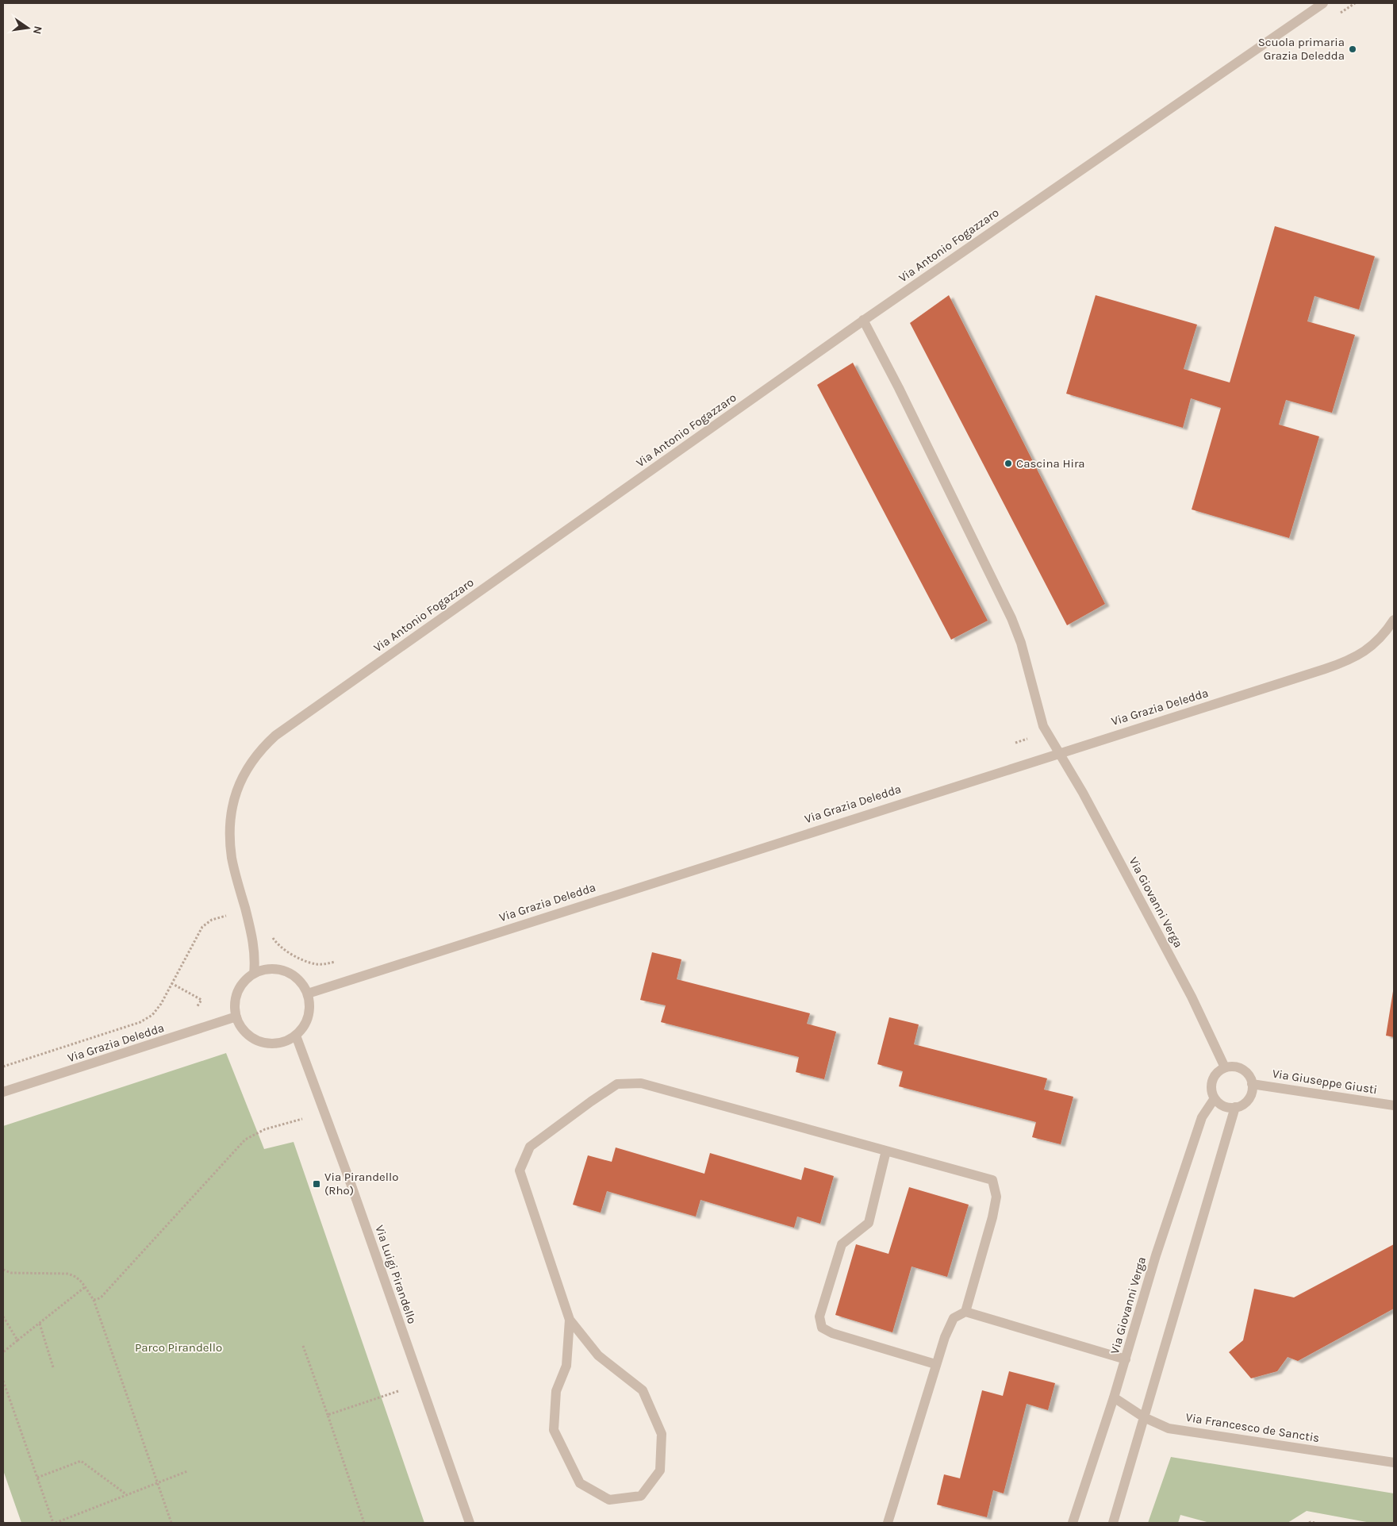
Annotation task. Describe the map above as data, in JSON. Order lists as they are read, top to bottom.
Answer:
{
  "streets": {
    "street": [
      "Via Antonio Fogazzaro",
      "Via Grazia Deledda",
      "Via Giovanni Verga",
      "Via Giuseppe Giusti",
      "Via Luigi Pirandello",
      "Via Francesco de Sanctis"
    ]
  },
  "crossings": [
    ["Via Antonio Fogazzaro", "Via Grazia Deledda"],
    ["Via Antonio Fogazzaro", "Via Giovanni Verga"],
    ["Via Antonio Fogazzaro", "Via Luigi Pirandello"],
    ["Via Grazia Deledda", "Via Giovanni Verga"],
    ["Via Grazia Deledda", "Via Luigi Pirandello"],
    ["Via Giovanni Verga", "Via Giuseppe Giusti"],
    ["Via Giovanni Verga", "Via Francesco de Sanctis"]
  ],
  "parks": ["Parco Pirandello"],
  "places": {
    "other": ["Scuola primaria Grazia Deledda", "Cascina Hira"],
    "transit": ["Via Pirandello (Rho)"]
  },
  "north": "right"
}
